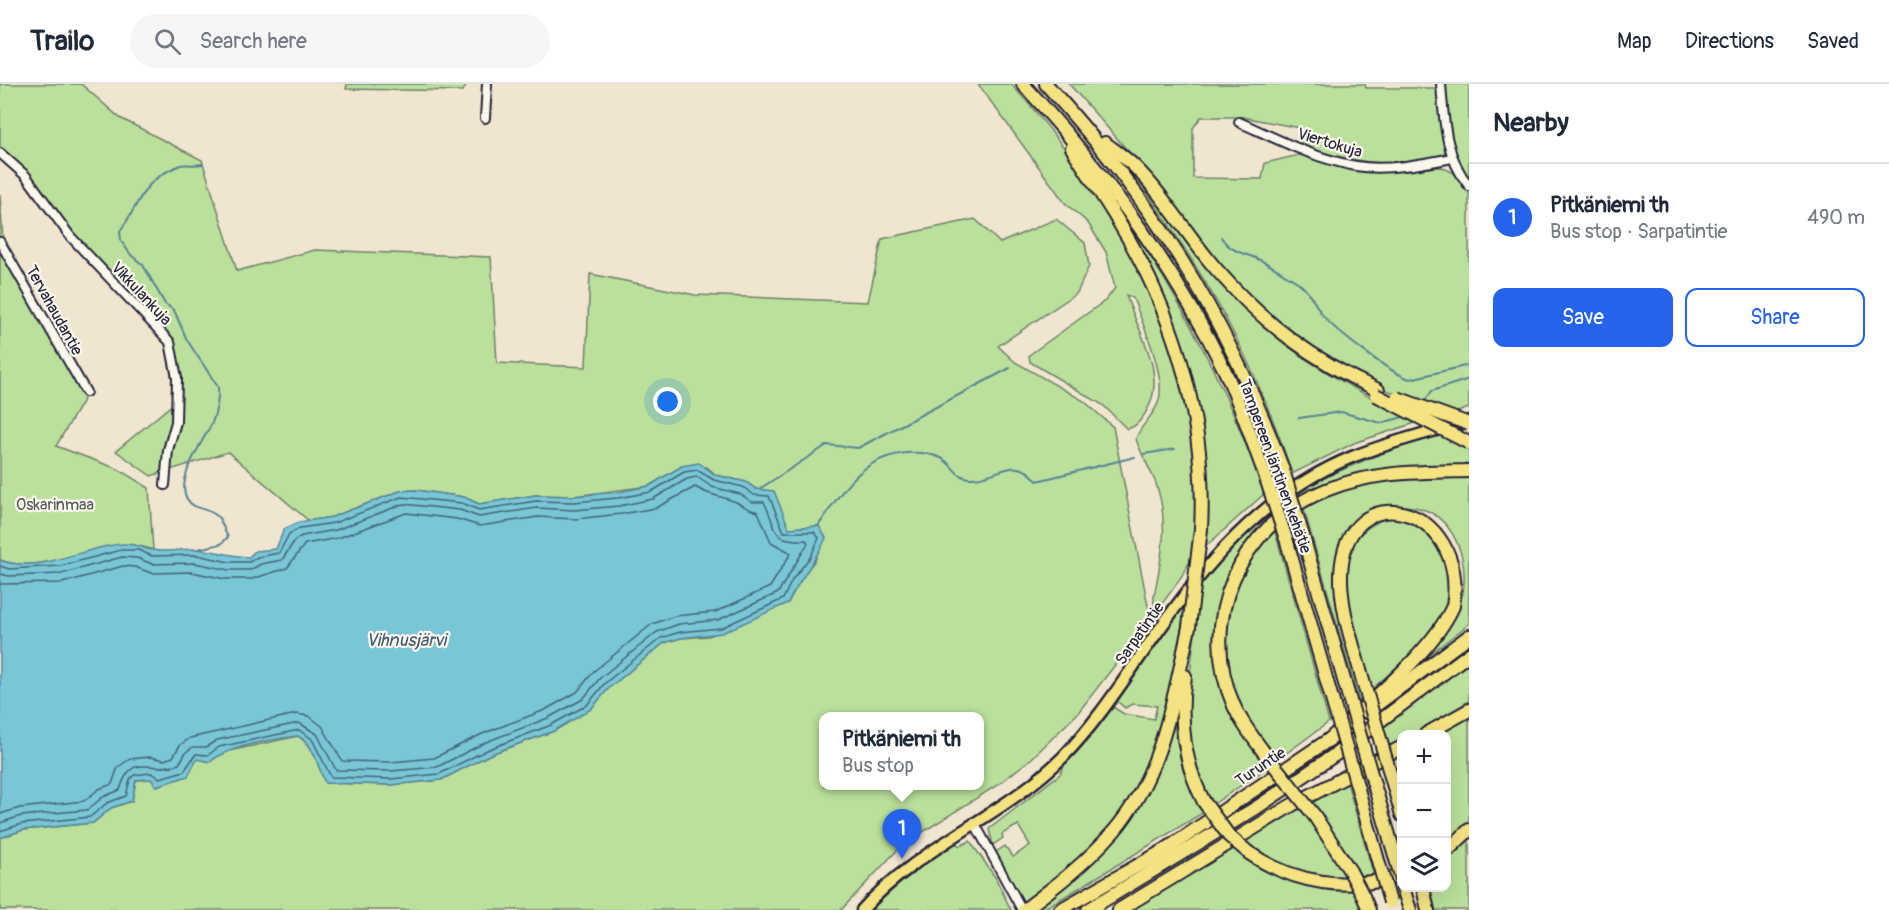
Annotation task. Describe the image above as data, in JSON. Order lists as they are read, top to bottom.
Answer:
{
  "streets": {
    "highway": ["Tampereen läntinen kehätie", "Turuntie"],
    "main road": ["Sarpatintie"],
    "street": ["Viertokuja", "Vikkulankuja", "Tervahaudantie"]
  },
  "water": ["Vihnusjärvi"],
  "parks": ["Oskarinmaa"],
  "page": {
    "header": "Trailo",
    "search": "Search here",
    "nav": ["Map", "Directions", "Saved"],
    "heading": "Nearby",
    "list": [
      {
        "mark": "1",
        "name": "Pitkäniemi th",
        "note": "Bus stop · Sarpatintie",
        "value": "490 m"
      }
    ],
    "buttons": ["Save", "Share"],
    "popup": ["Pitkäniemi th", "Bus stop"],
    "map_buttons": ["+", "−"],
    "pins": "1"
  }
}
